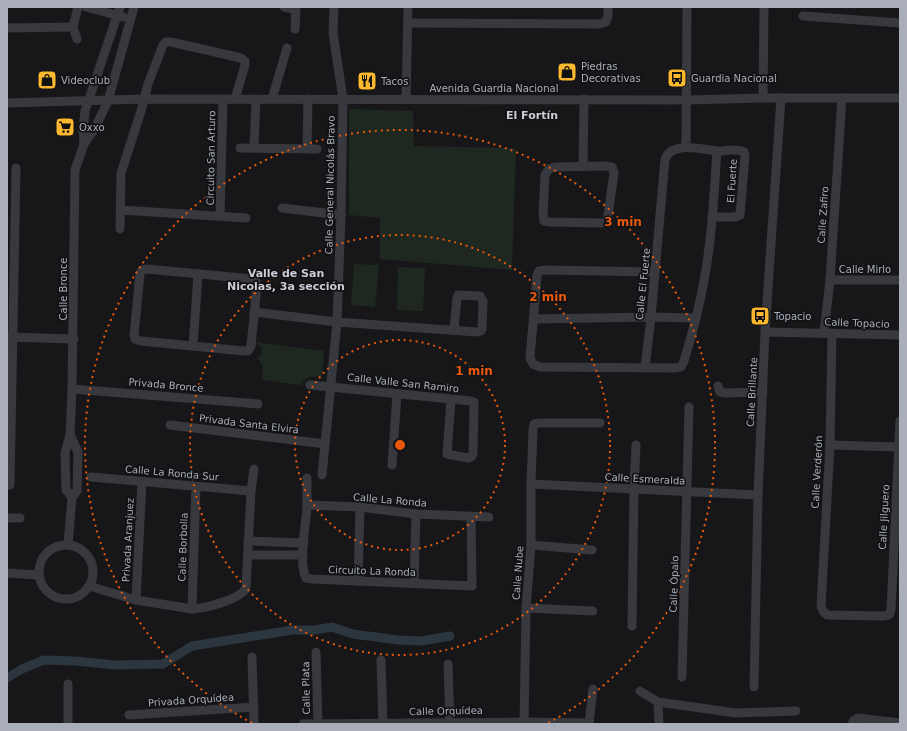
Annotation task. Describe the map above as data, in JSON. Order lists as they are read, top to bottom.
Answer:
{
  "streets": {
    "street": [
      "Avenida Guardia Nacional",
      "Circuito San Arturo",
      "El Fuerte",
      "Calle General Nicolás Bravo",
      "Calle Zafiro",
      "Calle Mirlo",
      "Calle El Fuerte",
      "Calle Bronce",
      "Calle Topacio",
      "Calle Valle San Ramiro",
      "Privada Bronce",
      "Calle Brillante",
      "Privada Santa Elvira",
      "Calle Verderón",
      "Calle La Ronda Sur",
      "Calle Esmeralda",
      "Calle La Ronda",
      "Calle Jilguero",
      "Privada Aranjuez",
      "Calle Borbolla",
      "Circuito La Ronda",
      "Calle Nube",
      "Calle Ópalo",
      "Calle Plata",
      "Privada Orquídea",
      "Calle Orquídea"
    ]
  },
  "crossings": [
    ["Avenida Guardia Nacional", "Circuito San Arturo"],
    ["Avenida Guardia Nacional", "Calle General Nicolás Bravo"],
    ["Avenida Guardia Nacional", "Calle Zafiro"],
    ["Avenida Guardia Nacional", "Calle Bronce"],
    ["Avenida Guardia Nacional", "Calle Brillante"],
    ["El Fuerte", "Calle El Fuerte"],
    ["Calle General Nicolás Bravo", "Calle Valle San Ramiro"],
    ["Calle General Nicolás Bravo", "Privada Santa Elvira"],
    ["Calle Zafiro", "Calle Mirlo"],
    ["Calle Zafiro", "Calle Topacio"],
    ["Calle Zafiro", "Calle Verderón"],
    ["Calle Bronce", "Privada Bronce"],
    ["Calle Topacio", "Calle Brillante"],
    ["Calle Topacio", "Calle Verderón"],
    ["Calle Brillante", "Calle Esmeralda"],
    ["Calle Verderón", "Calle Jilguero"],
    ["Calle La Ronda Sur", "Privada Aranjuez"],
    ["Calle La Ronda Sur", "Calle Borbolla"],
    ["Calle Esmeralda", "Calle Nube"],
    ["Calle Esmeralda", "Calle Ópalo"],
    ["Calle La Ronda", "Circuito La Ronda"],
    ["Calle Nube", "Calle Orquídea"],
    ["Calle Plata", "Calle Orquídea"]
  ],
  "districts": ["El Fortín", "Valle de San Nicolas, 3a sección"],
  "places": {
    "shop": ["Piedras Decorativas", "Videoclub"],
    "bus stop": ["Guardia Nacional", "Topacio"],
    "restaurant": ["Tacos"],
    "supermarket": ["Oxxo"]
  },
  "rings": ["3 min", "2 min", "1 min"]
}
